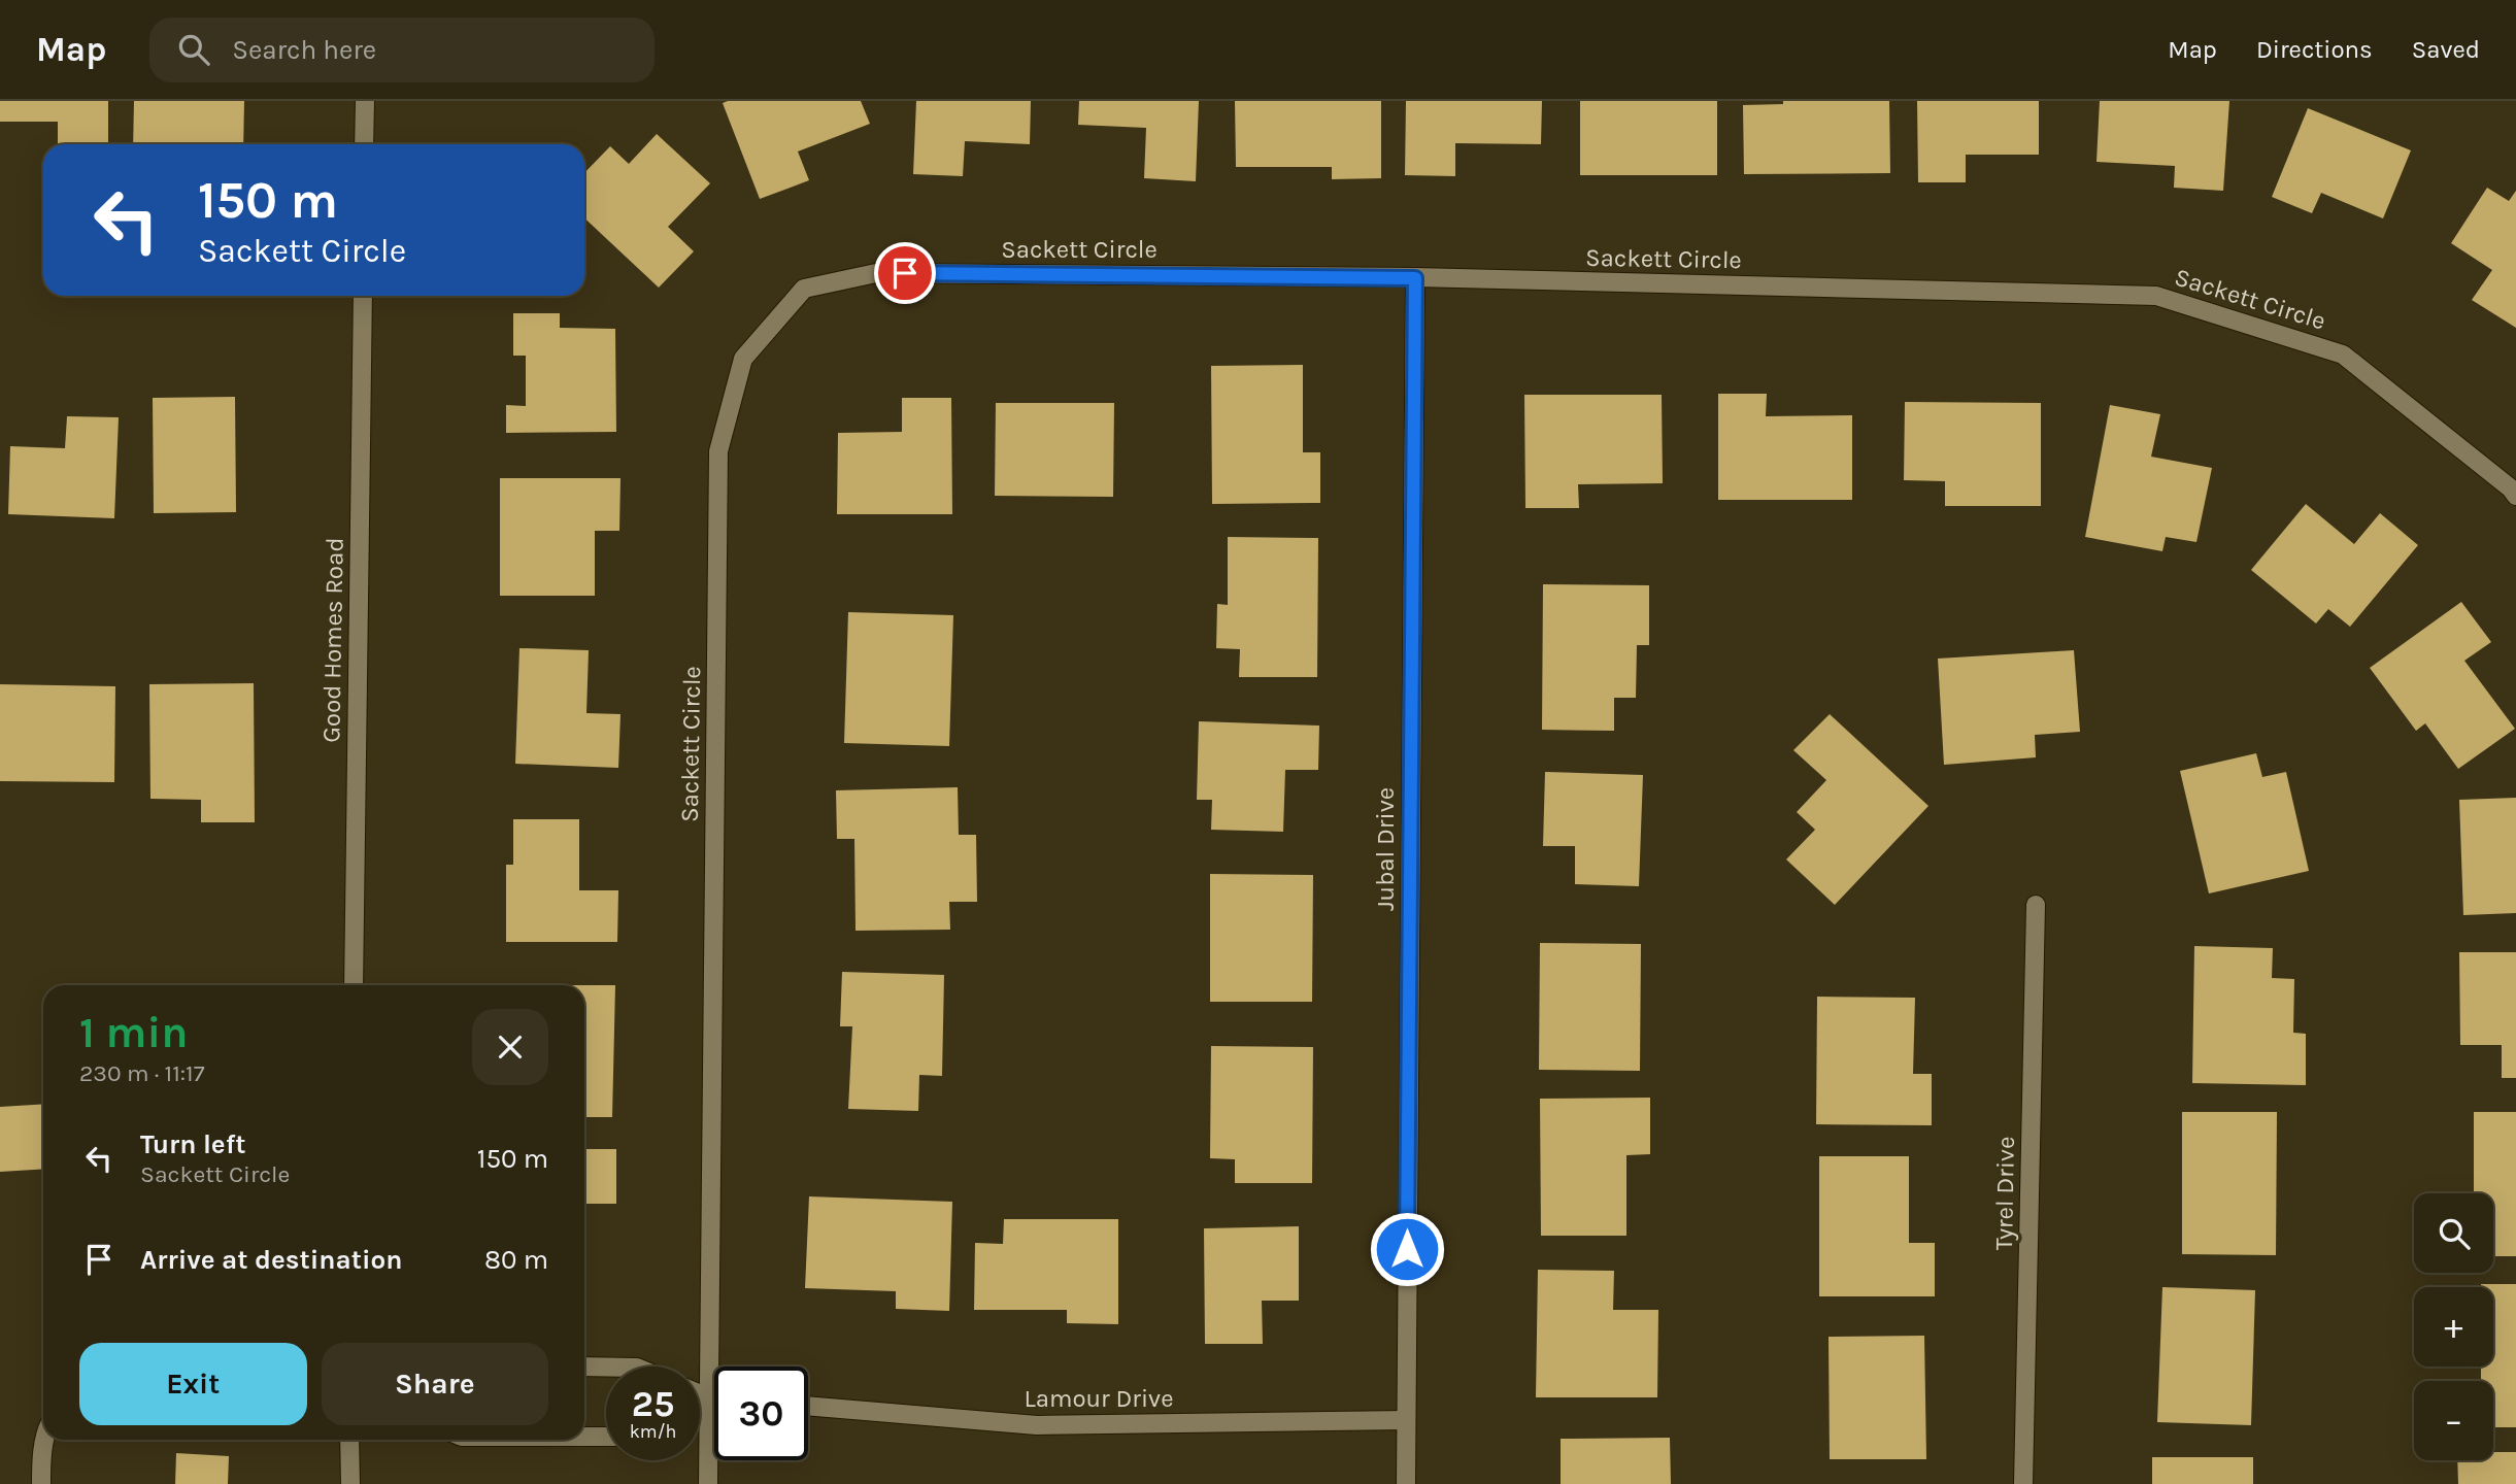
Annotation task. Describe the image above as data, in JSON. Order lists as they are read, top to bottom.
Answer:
{
  "streets": {
    "street": [
      "Sackett Circle",
      "Good Homes Road",
      "Jubal Drive",
      "Tyrel Drive",
      "Lamour Drive"
    ]
  },
  "crossings": [
    ["Sackett Circle", "Jubal Drive"],
    ["Jubal Drive", "Lamour Drive"]
  ],
  "page": {
    "header": "Map",
    "search": "Search here",
    "nav": ["Map", "Directions", "Saved"],
    "turn": ["150 m", "Sackett Circle"],
    "heading": ["1 min", "230 m · 11:17"],
    "list": [
      {
        "name": "Turn left",
        "note": "Sackett Circle",
        "value": "150 m"
      },
      {
        "name": "Arrive at destination",
        "value": "80 m"
      }
    ],
    "map_buttons": ["+", "−"],
    "buttons": ["Exit", "Share"],
    "speed": "25 km/h",
    "limit": "30"
  }
}
